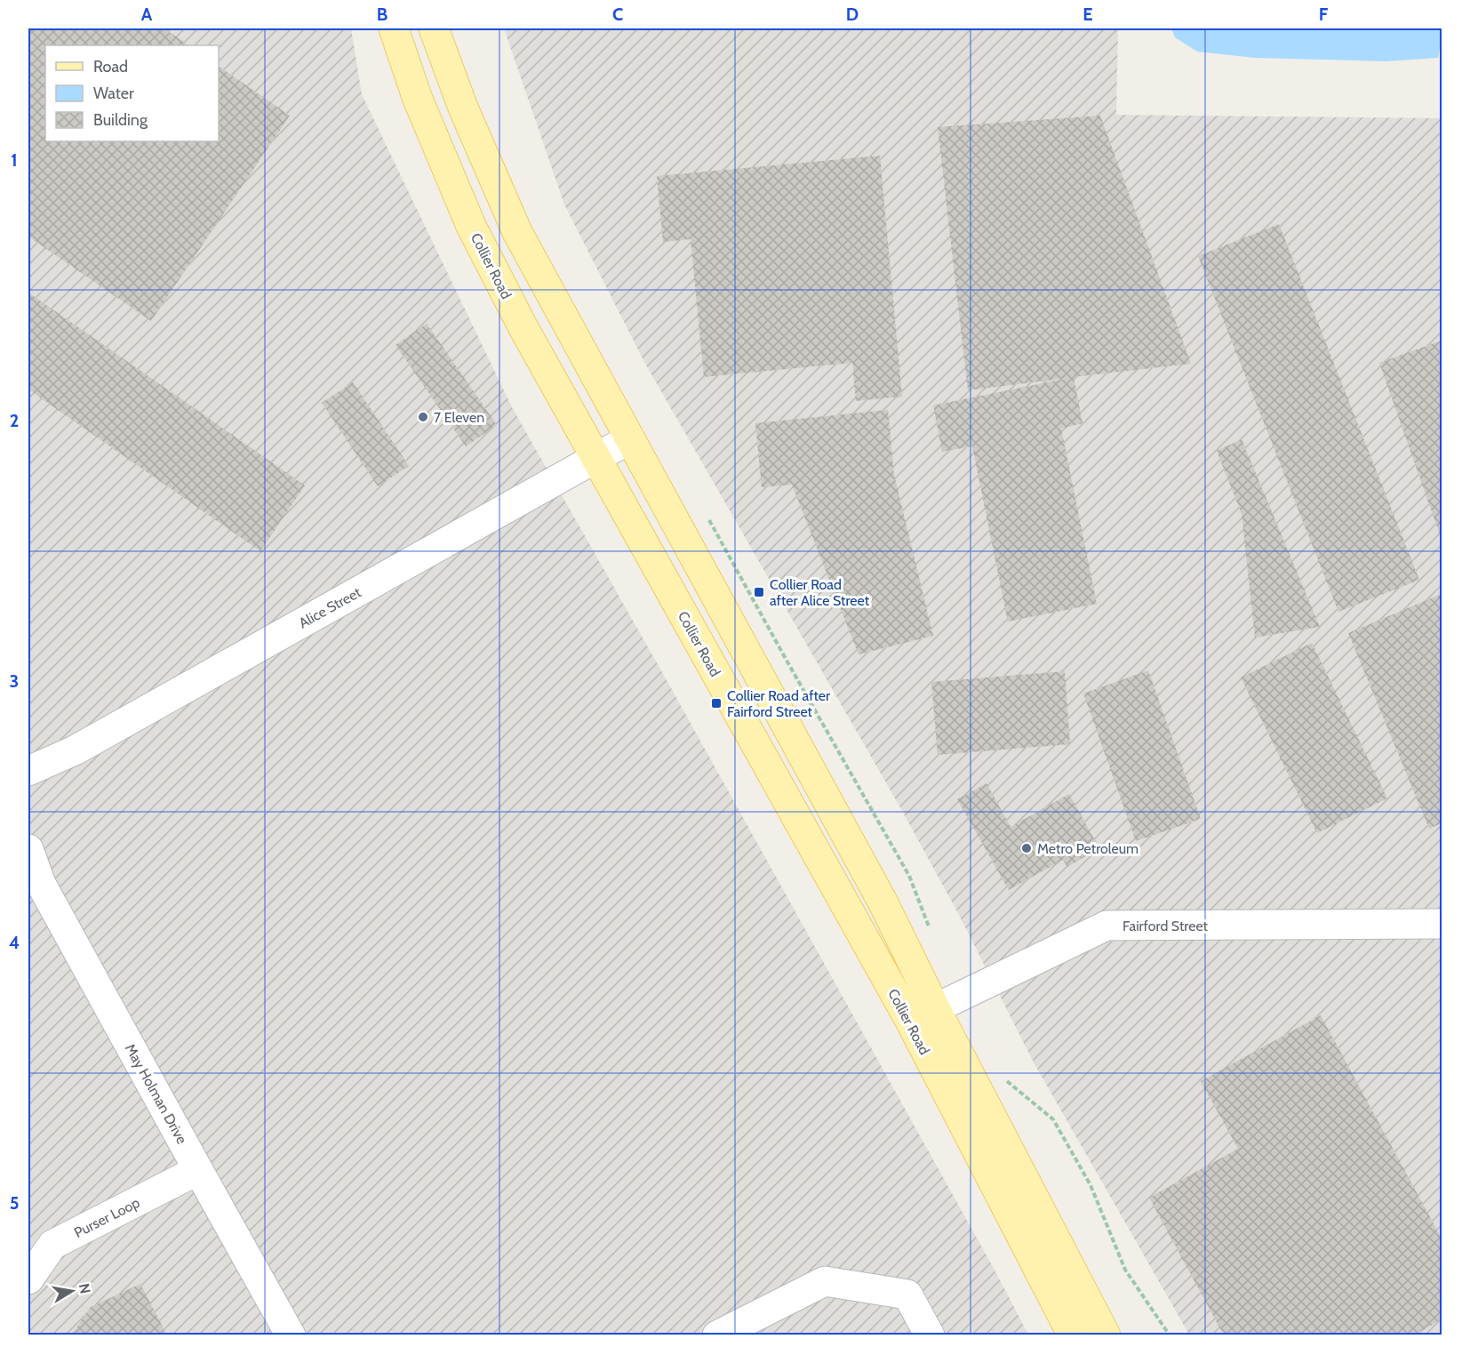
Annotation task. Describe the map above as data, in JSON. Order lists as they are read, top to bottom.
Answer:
{
  "streets": {
    "main road": ["Collier Road"],
    "street": [
      "Alice Street",
      "Fairford Street",
      "May Holman Drive",
      "Purser Loop"
    ]
  },
  "crossings": [
    ["Collier Road", "Alice Street"],
    ["Collier Road", "Fairford Street"],
    ["May Holman Drive", "Purser Loop"]
  ],
  "places": {
    "other": ["7 Eleven", "Metro Petroleum"],
    "transit": ["Collier Road after Alice Street", "Collier Road after Fairford Street"]
  },
  "legend": ["Road", "Water", "Building"],
  "north": "right",
  "grid": {
    "columns": [
      "A",
      "B",
      "C",
      "D",
      "E",
      "F"
    ],
    "rows": [
      "1",
      "2",
      "3",
      "4",
      "5"
    ]
  }
}
